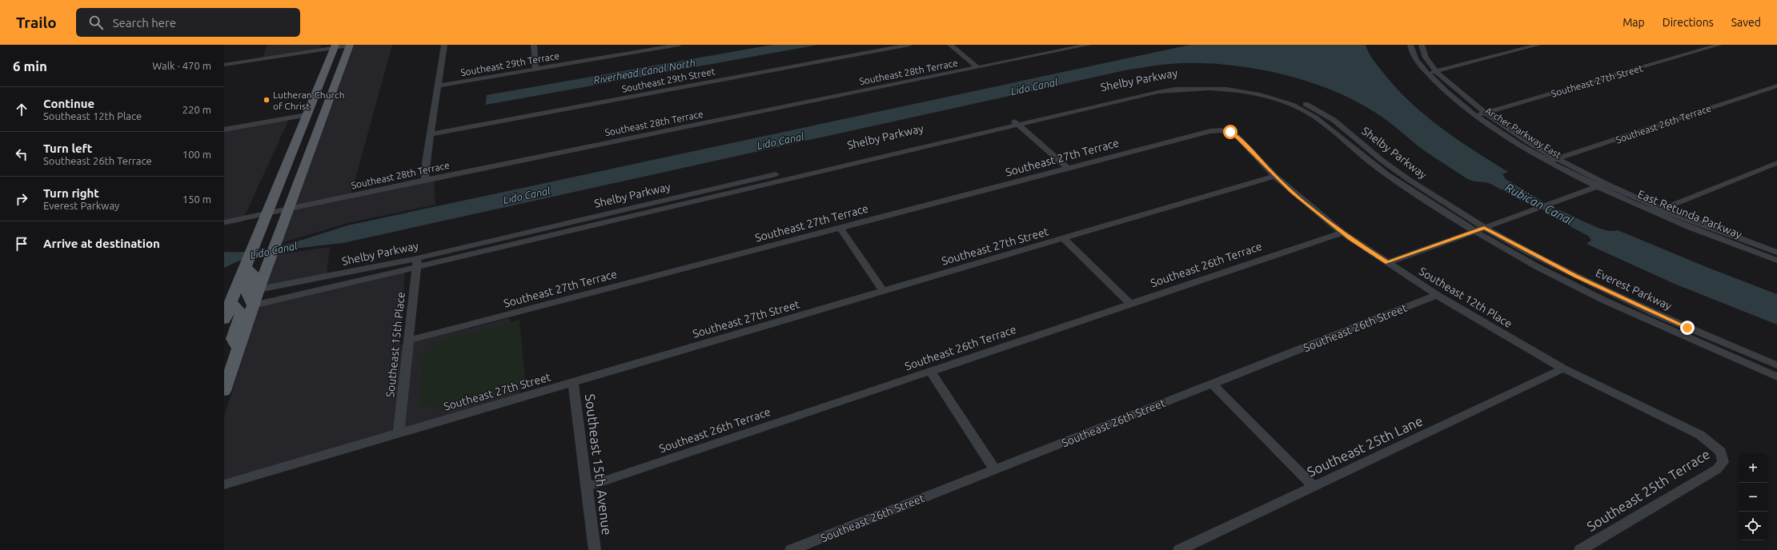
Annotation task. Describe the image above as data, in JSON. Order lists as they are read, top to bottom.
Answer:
{
  "streets": {
    "street": [
      "Southeast 29th Terrace",
      "Southeast 28th Terrace",
      "Southeast 29th Street",
      "Shelby Parkway",
      "Southeast 27th Street",
      "Southeast 26th Terrace",
      "Archer Parkway East",
      "Southeast 27th Terrace",
      "East Retunda Parkway",
      "Everest Parkway",
      "Southeast 12th Place",
      "Southeast 26th Street",
      "Southeast 15th Place",
      "Southeast 25th Lane",
      "Southeast 15th Avenue",
      "Southeast 25th Terrace"
    ]
  },
  "crossings": [
    ["Shelby Parkway", "Everest Parkway"],
    ["Shelby Parkway", "Southeast 15th Place"],
    ["Southeast 27th Street", "Archer Parkway East"],
    ["Southeast 27th Street", "Southeast 12th Place"],
    ["Southeast 27th Street", "Southeast 15th Place"],
    ["Southeast 27th Street", "Southeast 15th Avenue"],
    ["Southeast 26th Terrace", "Archer Parkway East"],
    ["Southeast 26th Terrace", "Southeast 12th Place"],
    ["Southeast 26th Terrace", "Southeast 15th Avenue"],
    ["Archer Parkway East", "East Retunda Parkway"],
    ["Southeast 27th Terrace", "Southeast 12th Place"],
    ["Southeast 27th Terrace", "Southeast 15th Place"],
    ["Southeast 12th Place", "Southeast 26th Street"],
    ["Southeast 12th Place", "Southeast 25th Lane"],
    ["Southeast 12th Place", "Southeast 25th Terrace"]
  ],
  "water": ["Riverhead Canal North", "Lido Canal", "Rubican Canal"],
  "places": ["Lutheran Church of Christ"],
  "page": {
    "header": "Trailo",
    "search": "Search here",
    "nav": ["Map", "Directions", "Saved"],
    "heading": ["6 min", "Walk · 470 m"],
    "list": [
      ["Continue", "Southeast 12th Place", "220 m"],
      ["Turn left", "Southeast 26th Terrace", "100 m"],
      ["Turn right", "Everest Parkway", "150 m"],
      "Arrive at destination"
    ],
    "map_buttons": ["+", "−"]
  }
}
